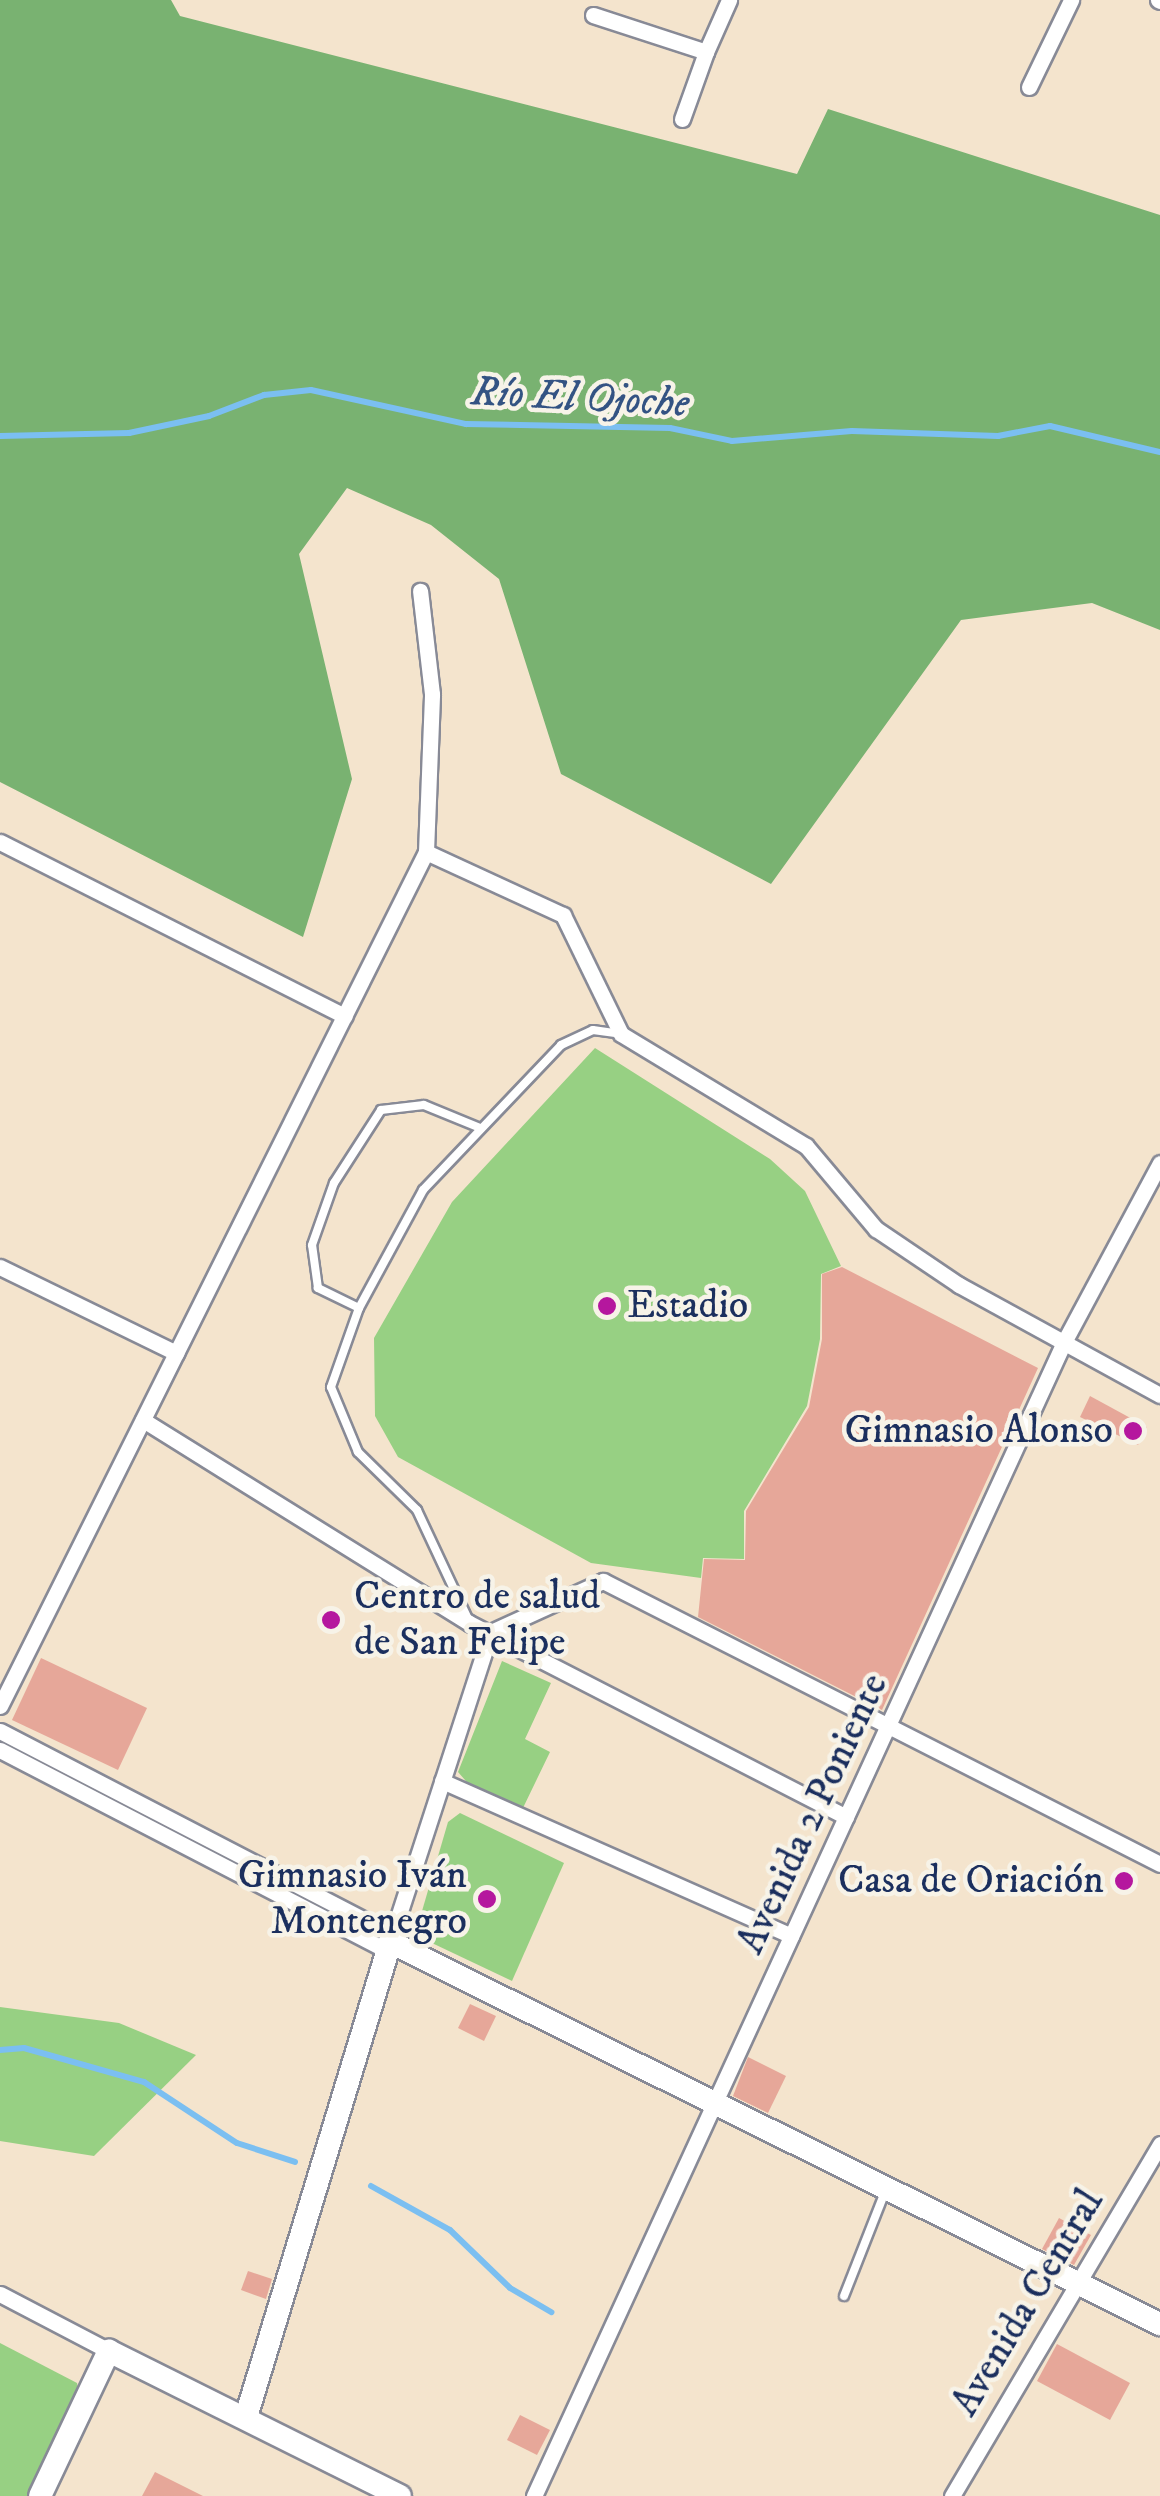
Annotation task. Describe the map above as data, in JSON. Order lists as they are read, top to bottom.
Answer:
{
  "streets": {
    "street": ["Avenida 2 Poniente", "Avenida Central"]
  },
  "water": ["Río El Ojoche"],
  "places": [
    "Estadio",
    "Gimnasio Alonso",
    "Centro de salud de San Felipe",
    "Casa de Oriación",
    "Gimnasio Iván Montenegro"
  ]
}
